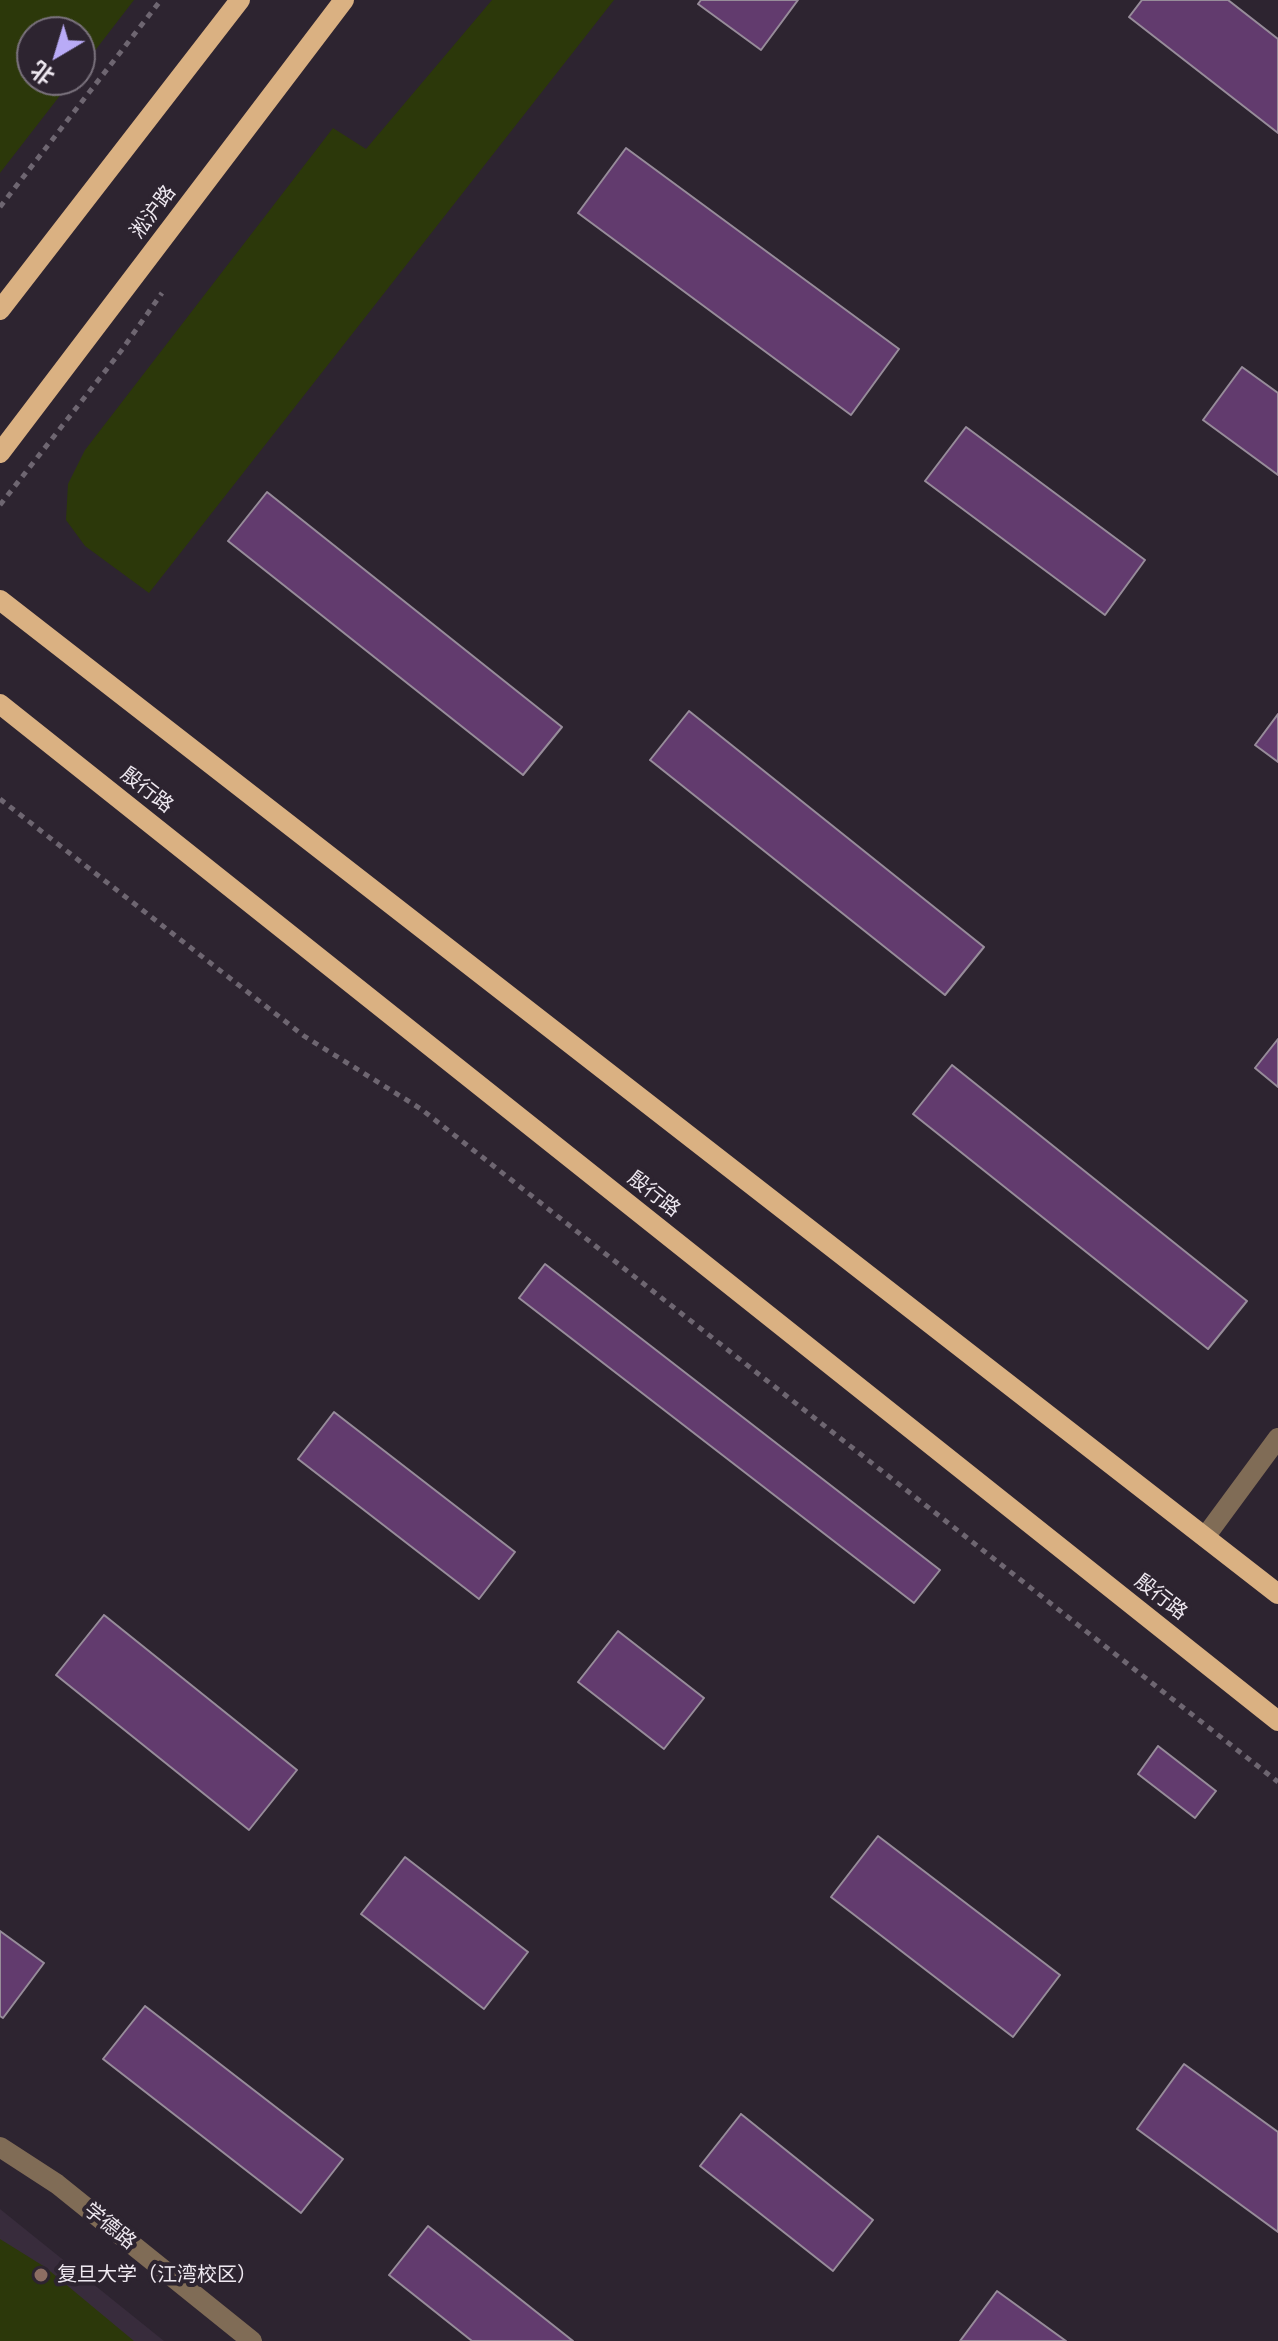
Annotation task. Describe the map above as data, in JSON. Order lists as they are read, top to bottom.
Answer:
{
  "streets": {
    "main road": ["淞沪路", "殷行路"],
    "street": ["学德路"]
  },
  "places": ["复旦大学（江湾校区）"],
  "north": "bottom left"
}
